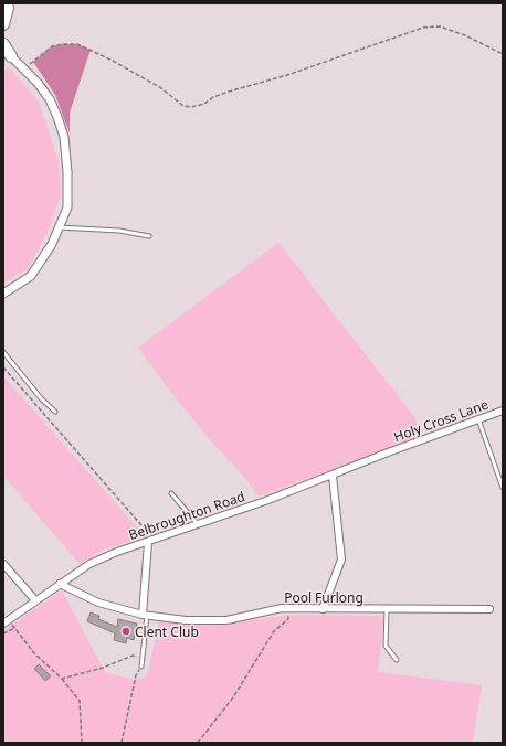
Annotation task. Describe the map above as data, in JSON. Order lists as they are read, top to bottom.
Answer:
{
  "streets": {
    "street": ["Holy Cross Lane", "Belbroughton Road", "Pool Furlong"]
  },
  "crossings": [
    ["Holy Cross Lane", "Belbroughton Road"],
    ["Belbroughton Road", "Pool Furlong"]
  ],
  "places": ["Clent Club"]
}
